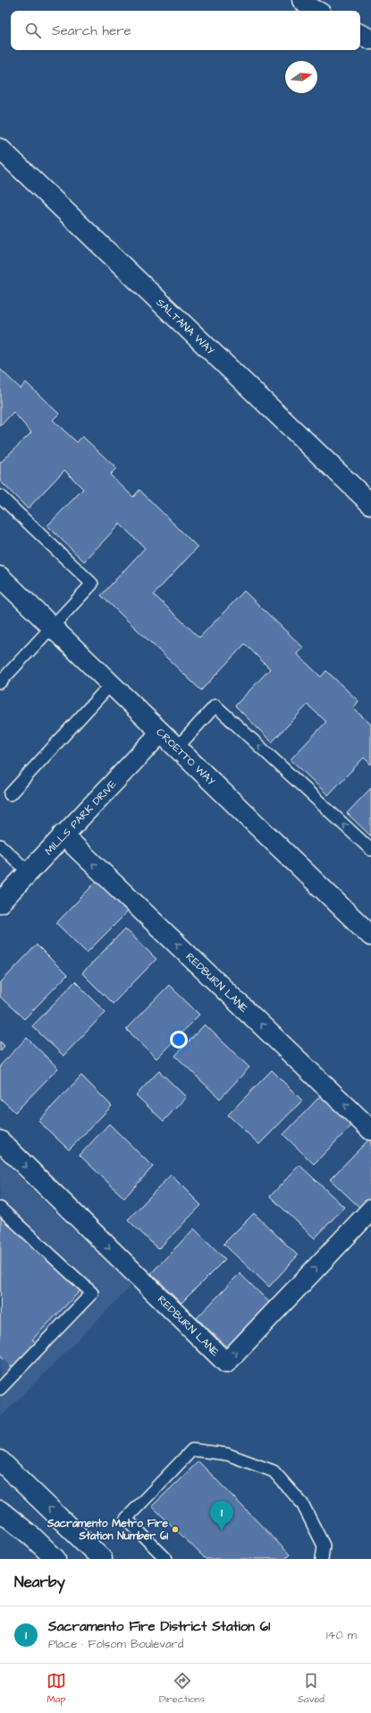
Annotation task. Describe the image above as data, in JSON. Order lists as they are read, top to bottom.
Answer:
{
  "streets": {
    "street": [
      "SALTANA WAY",
      "CROETTO WAY",
      "MILLS PARK DRIVE",
      "REDBURN LANE"
    ]
  },
  "crossings": [
    ["CROETTO WAY", "MILLS PARK DRIVE"],
    ["MILLS PARK DRIVE", "REDBURN LANE"]
  ],
  "places": ["Sacramento Metro Fire Station Number 61"],
  "north": "right",
  "page": {
    "search": "Search here",
    "pins": "1",
    "heading": "Nearby",
    "list": [
      {
        "mark": "1",
        "name": "Sacramento Fire District Station 61",
        "note": "Place · Folsom Boulevard",
        "value": "140 m"
      }
    ],
    "nav": ["Map", "Directions", "Saved"]
  }
}
